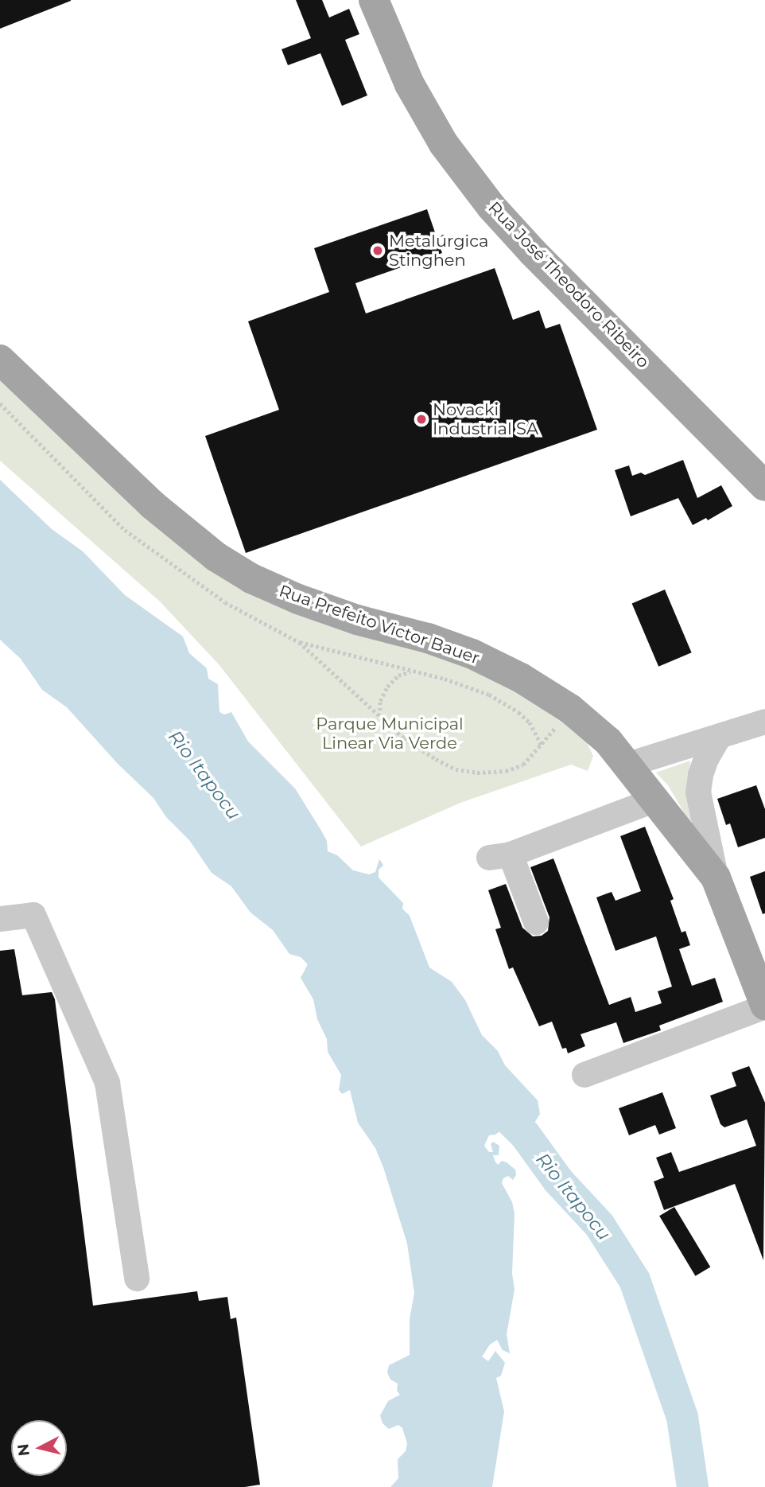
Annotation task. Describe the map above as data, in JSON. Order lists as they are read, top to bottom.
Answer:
{
  "streets": {
    "main road": ["Rua José Theodoro Ribeiro", "Rua Prefeito Victor Bauer"]
  },
  "water": ["Rio Itapocu"],
  "parks": ["Parque Municipal Linear Via Verde"],
  "places": ["Metalúrgica Stinghen", "Novacki Industrial SA"],
  "north": "left"
}
